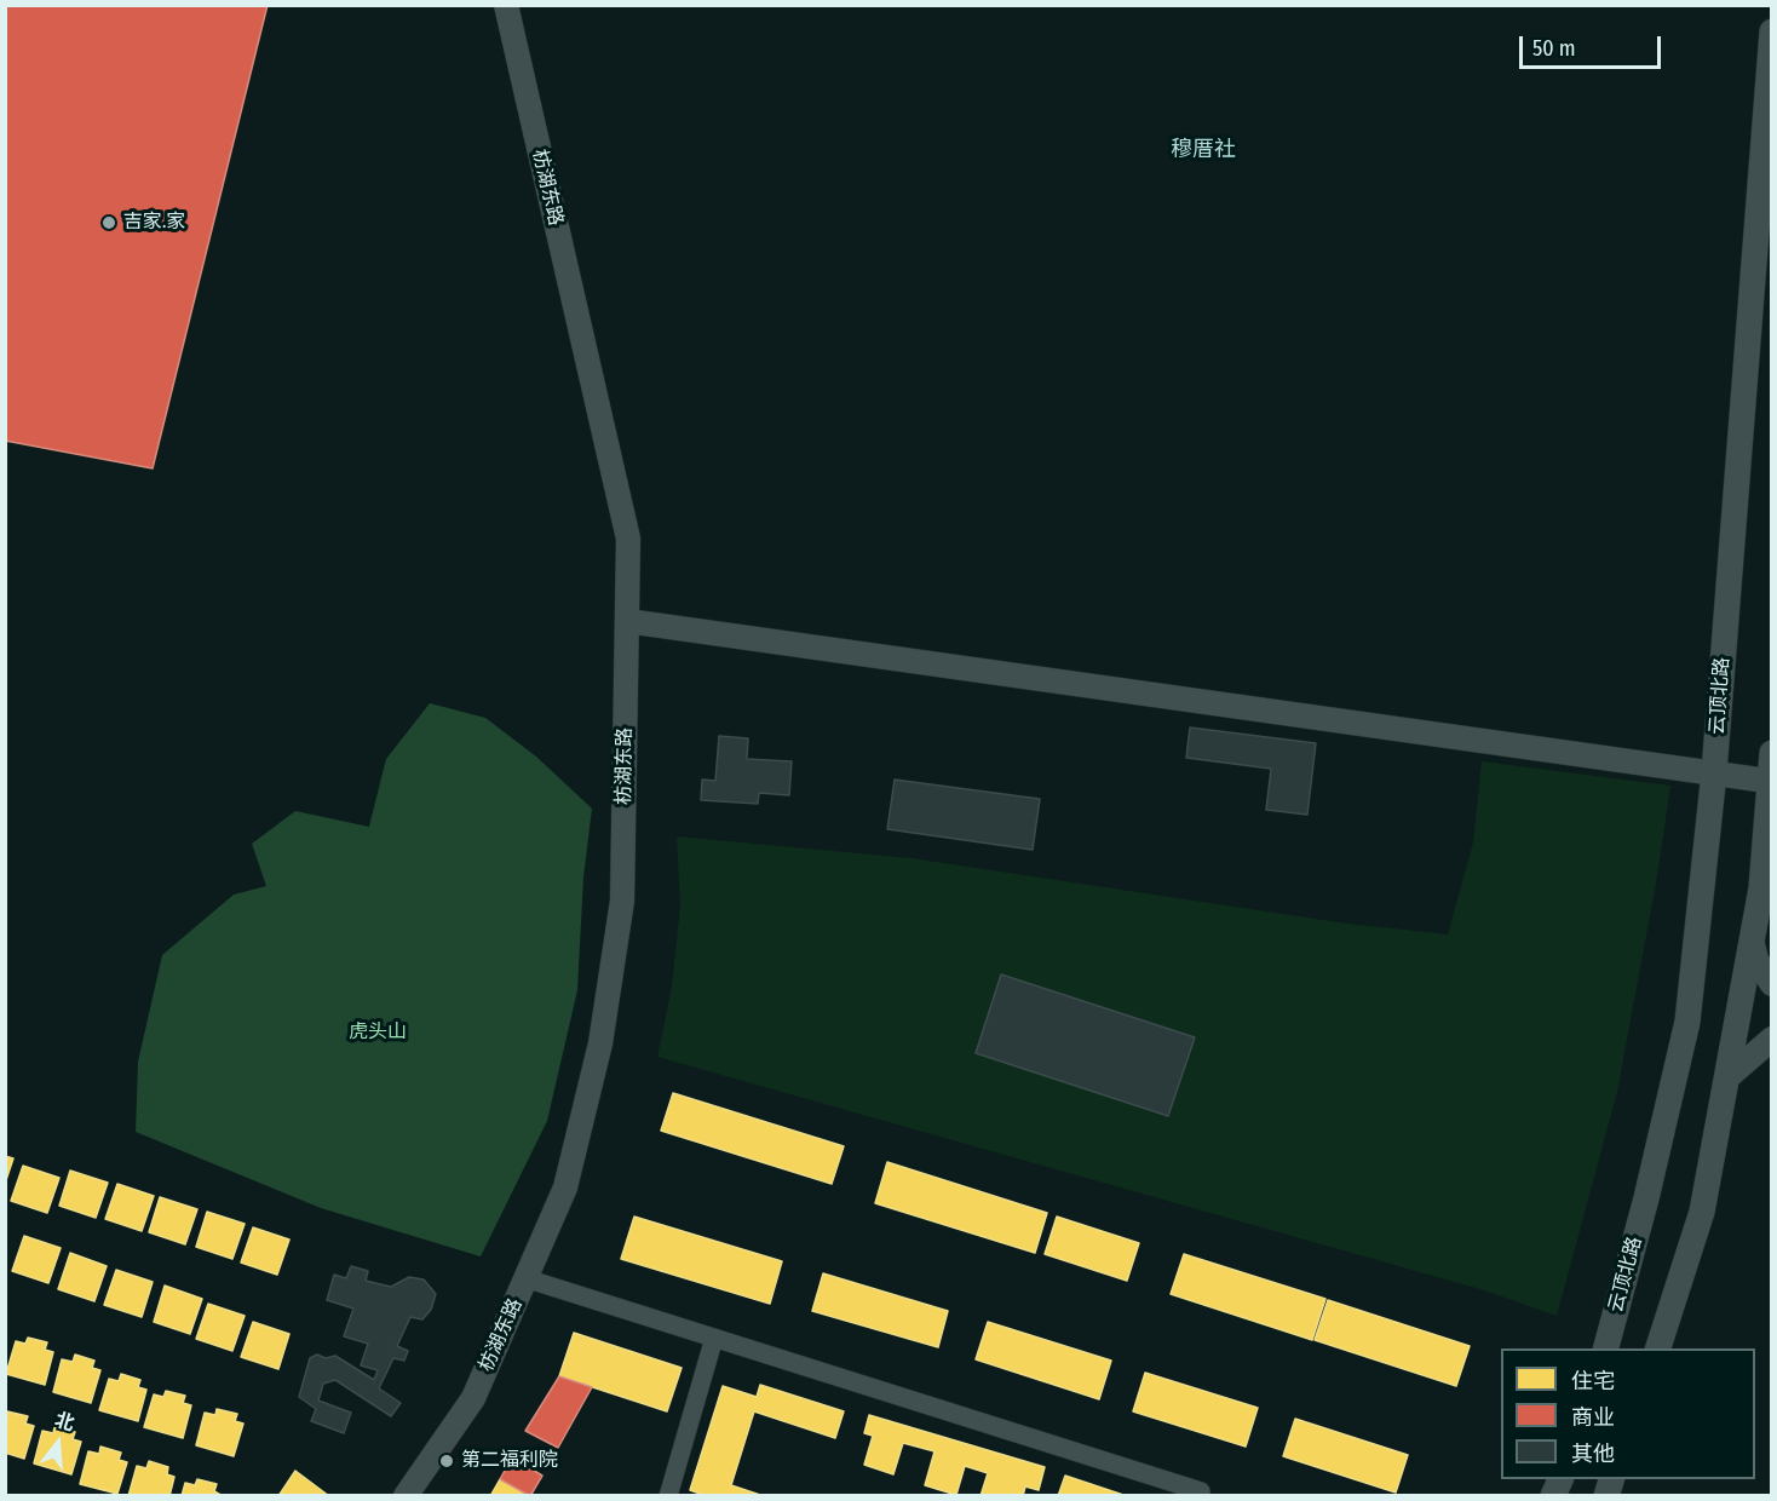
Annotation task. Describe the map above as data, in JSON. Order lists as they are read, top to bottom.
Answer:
{
  "streets": {
    "main road": ["云顶北路"],
    "street": ["枋湖东路"]
  },
  "districts": ["穆厝社"],
  "parks": ["虎头山"],
  "places": ["吉家.家", "第二福利院"],
  "legend": ["住宅", "商业", "其他"],
  "scale_bar": "50 m",
  "north": "top"
}
